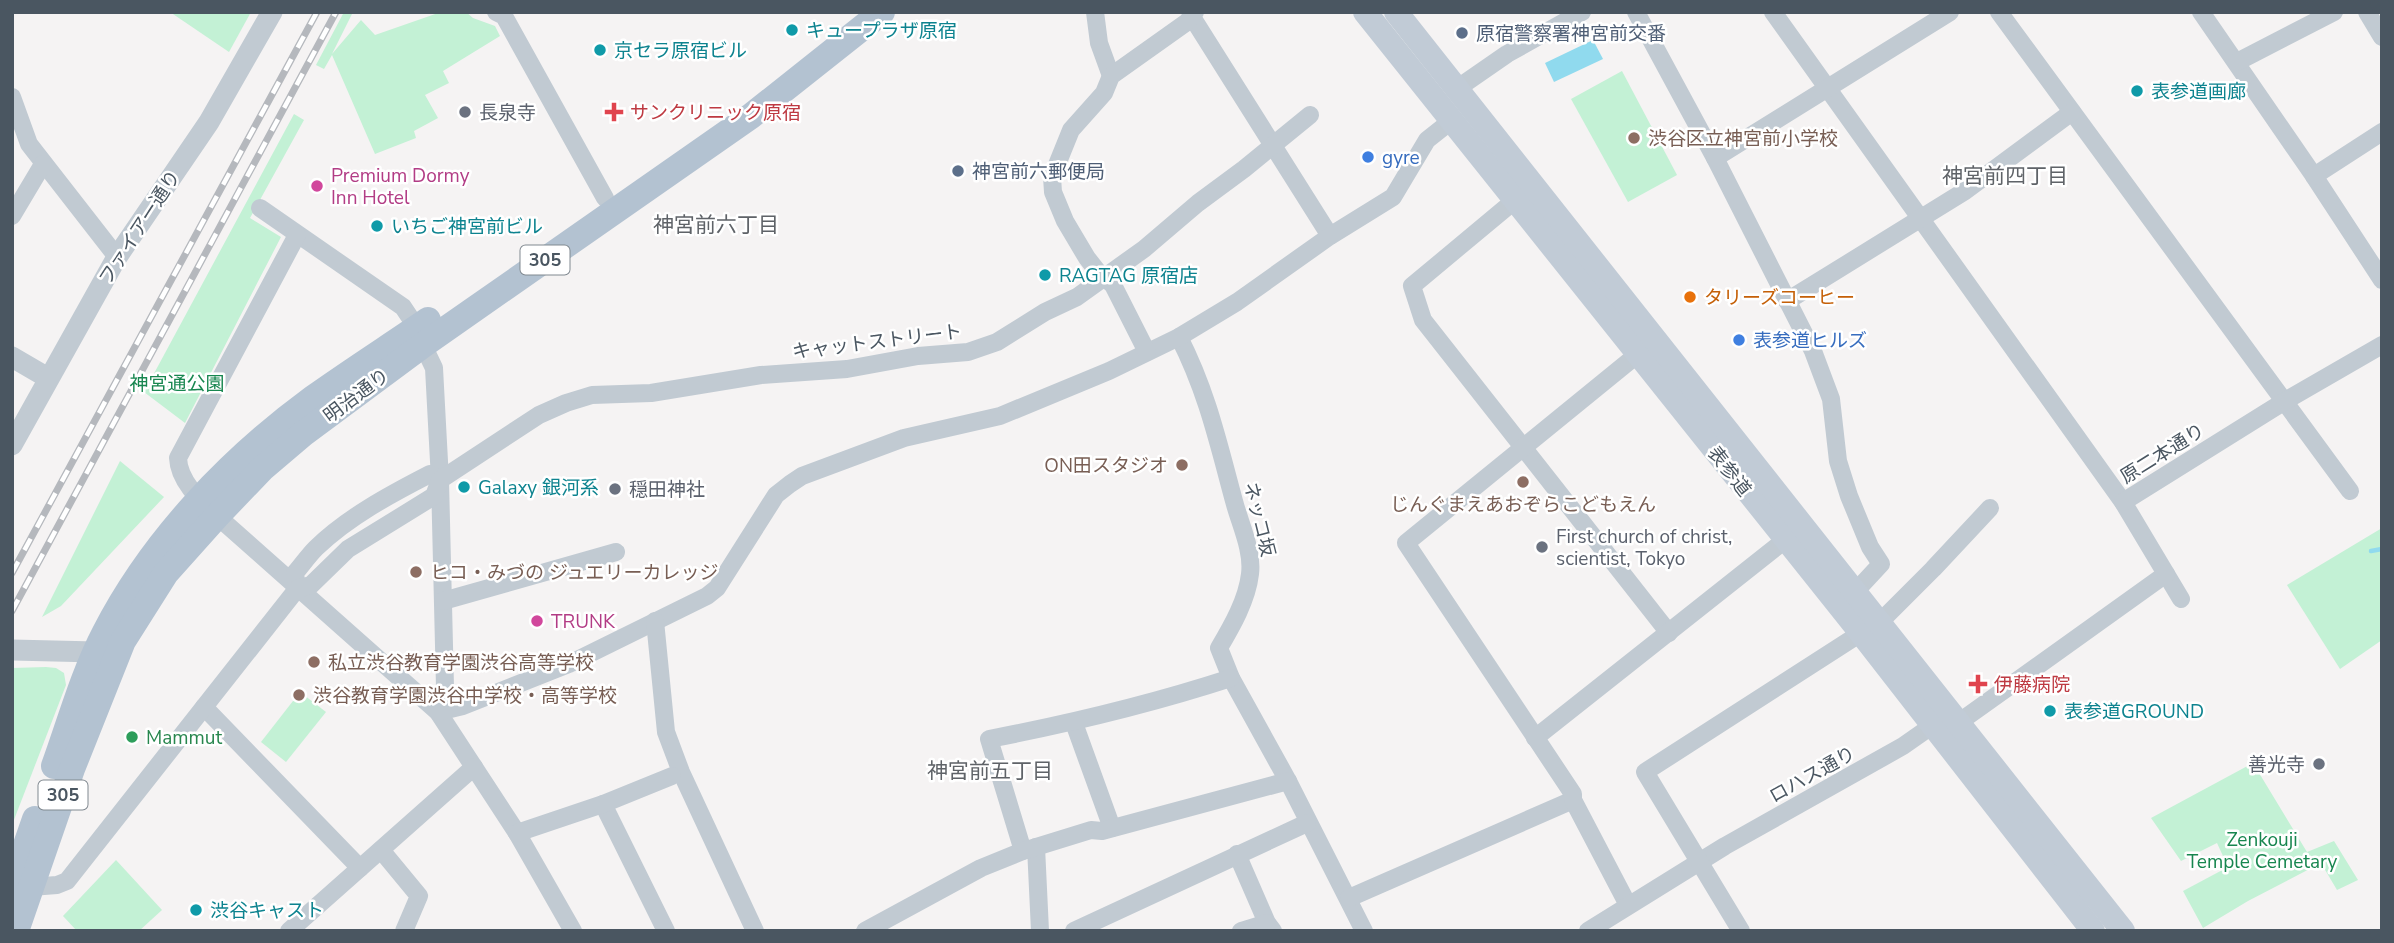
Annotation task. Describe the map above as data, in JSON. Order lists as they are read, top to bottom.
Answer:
{
  "streets": {
    "main road": ["305", "明治通り", "表参道"],
    "street": [
      "ファイアー通り",
      "キャットストリート",
      "原二本通り",
      "ネッコ坂",
      "ロハス通り"
    ]
  },
  "crossings": [
    ["キャットストリート", "明治通り"],
    ["表参道", "ロハス通り"]
  ],
  "districts": ["神宮前四丁目", "神宮前六丁目", "神宮前五丁目"],
  "parks": ["神宮通公園", "Zenkouji Temple Cemetary"],
  "places": {
    "other": [
      "キュープラザ原宿",
      "原宿警察署神宮前交番",
      "京セラ原宿ビル",
      "表参道画廊",
      "長泉寺",
      "渋谷区立神宮前小学校",
      "gyre",
      "神宮前六郵便局",
      "Premium Dormy Inn Hotel",
      "いちご神宮前ビル",
      "RAGTAG 原宿店",
      "タリーズコーヒー",
      "表参道ヒルズ",
      "ON田スタジオ",
      "じんぐまえあおぞらこどもえん",
      "Galaxy 銀河系",
      "穏田神社",
      "First church of christ, scientist, Tokyo",
      "ヒコ・みづの ジュエリーカレッジ",
      "TRUNK",
      "私立渋谷教育学園渋谷高等学校",
      "渋谷教育学園渋谷中学校・高等学校",
      "表参道GROUND",
      "Mammut",
      "善光寺",
      "渋谷キャスト"
    ],
    "health": ["サンクリニック原宿", "伊藤病院"]
  }
}
